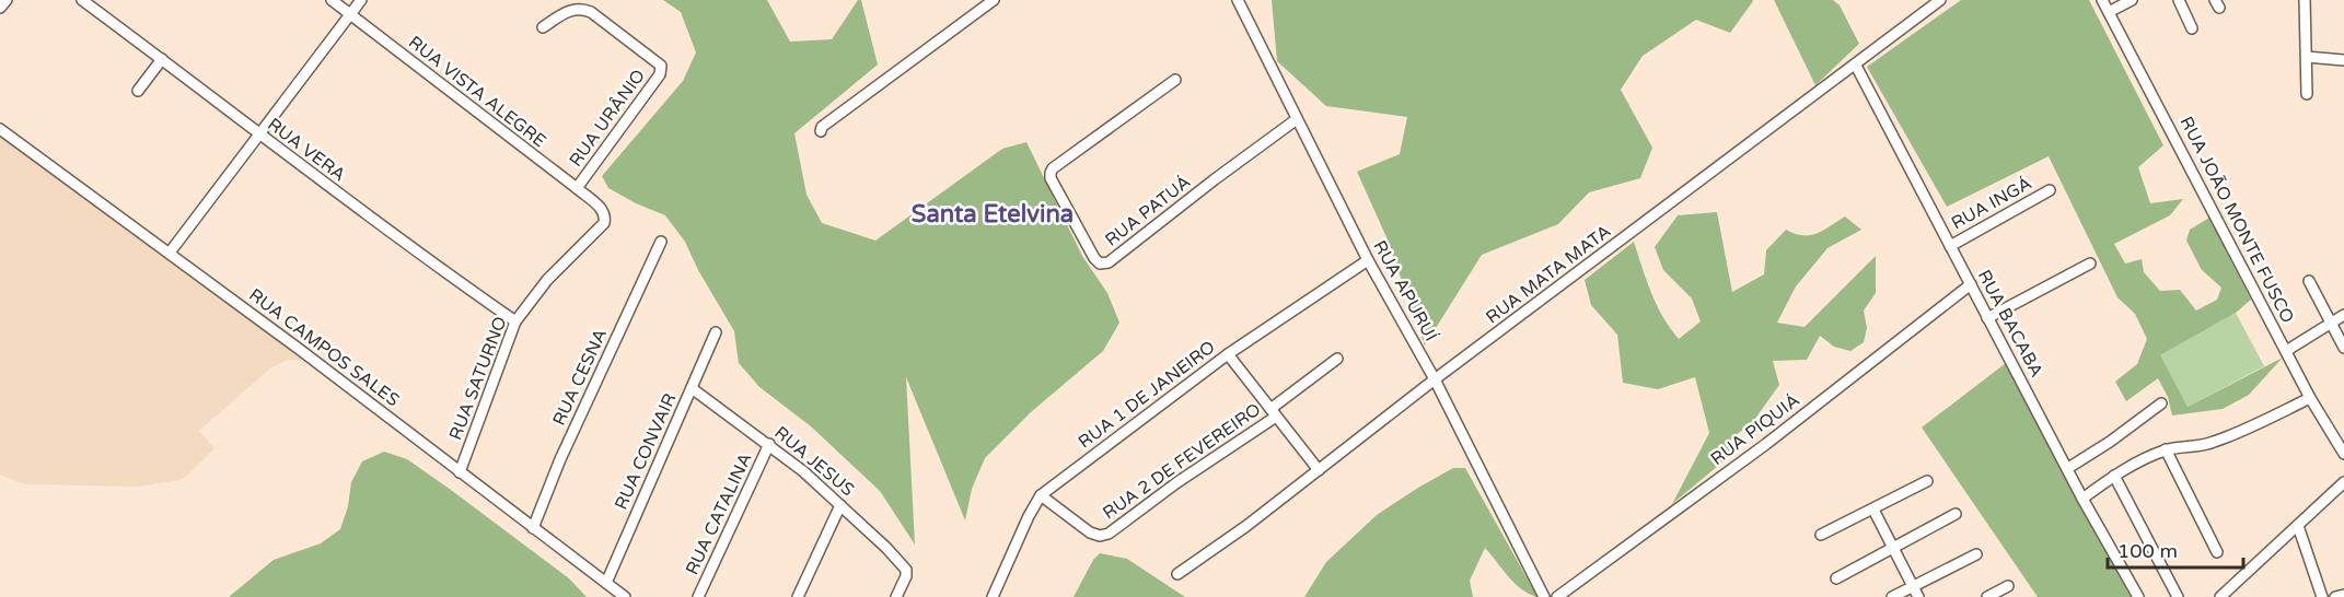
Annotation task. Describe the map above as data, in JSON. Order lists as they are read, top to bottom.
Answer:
{
  "streets": {
    "street": [
      "RUA VISTA ALEGRE",
      "RUA URÂNIO",
      "RUA VERA",
      "RUA INGÁ",
      "RUA PATUÁ",
      "RUA JOÃO MONTE FUSCO",
      "RUA MATA MATA",
      "RUA APURUÍ",
      "RUA BACABA",
      "RUA CAMPOS SALES",
      "RUA CESNA",
      "RUA SATURNO",
      "RUA 1 DE JANEIRO",
      "RUA PIQUIÁ",
      "RUA CONVAIR",
      "RUA JESUS",
      "RUA 2 DE FEVEREIRO",
      "RUA CATALINA"
    ]
  },
  "crossings": [
    ["RUA VISTA ALEGRE", "RUA URÂNIO"],
    ["RUA VISTA ALEGRE", "RUA SATURNO"],
    ["RUA VERA", "RUA SATURNO"],
    ["RUA INGÁ", "RUA BACABA"],
    ["RUA PATUÁ", "RUA APURUÍ"],
    ["RUA MATA MATA", "RUA APURUÍ"],
    ["RUA MATA MATA", "RUA BACABA"],
    ["RUA APURUÍ", "RUA 1 DE JANEIRO"],
    ["RUA BACABA", "RUA PIQUIÁ"],
    ["RUA CAMPOS SALES", "RUA CESNA"],
    ["RUA CAMPOS SALES", "RUA SATURNO"],
    ["RUA CAMPOS SALES", "RUA CONVAIR"],
    ["RUA 1 DE JANEIRO", "RUA 2 DE FEVEREIRO"],
    ["RUA CONVAIR", "RUA JESUS"],
    ["RUA JESUS", "RUA CATALINA"]
  ],
  "districts": ["Santa Etelvina"],
  "scale_bar": "100 m"
}
